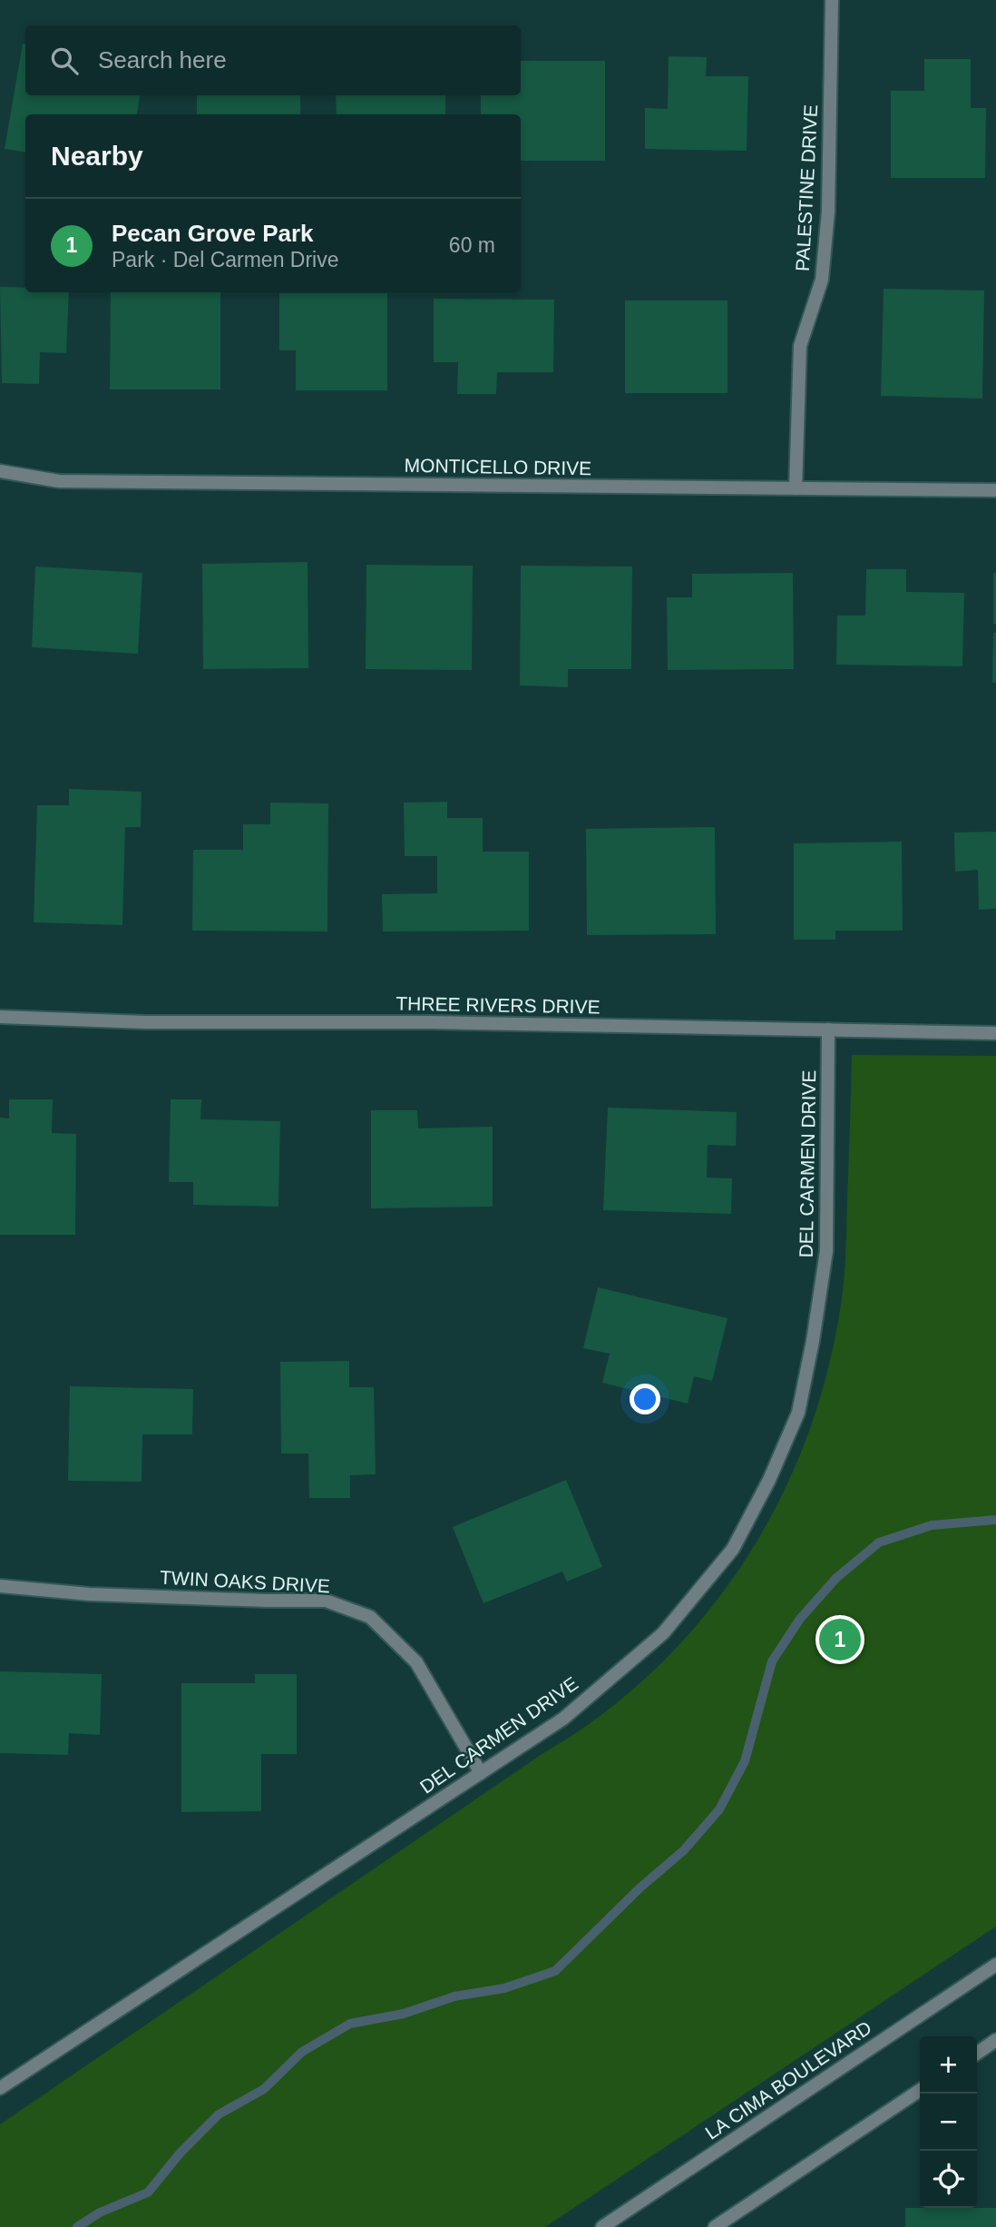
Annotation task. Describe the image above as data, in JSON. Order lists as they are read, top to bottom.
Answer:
{
  "streets": {
    "street": [
      "PALESTINE DRIVE",
      "MONTICELLO DRIVE",
      "THREE RIVERS DRIVE",
      "DEL CARMEN DRIVE",
      "TWIN OAKS DRIVE",
      "LA CIMA BOULEVARD"
    ]
  },
  "crossings": [
    ["PALESTINE DRIVE", "MONTICELLO DRIVE"],
    ["THREE RIVERS DRIVE", "DEL CARMEN DRIVE"],
    ["DEL CARMEN DRIVE", "TWIN OAKS DRIVE"]
  ],
  "page": {
    "search": "Search here",
    "heading": "Nearby",
    "list": [
      {
        "mark": "1",
        "name": "Pecan Grove Park",
        "note": "Park · Del Carmen Drive",
        "value": "60 m"
      }
    ],
    "pins": "1",
    "map_buttons": ["+", "−"]
  }
}
